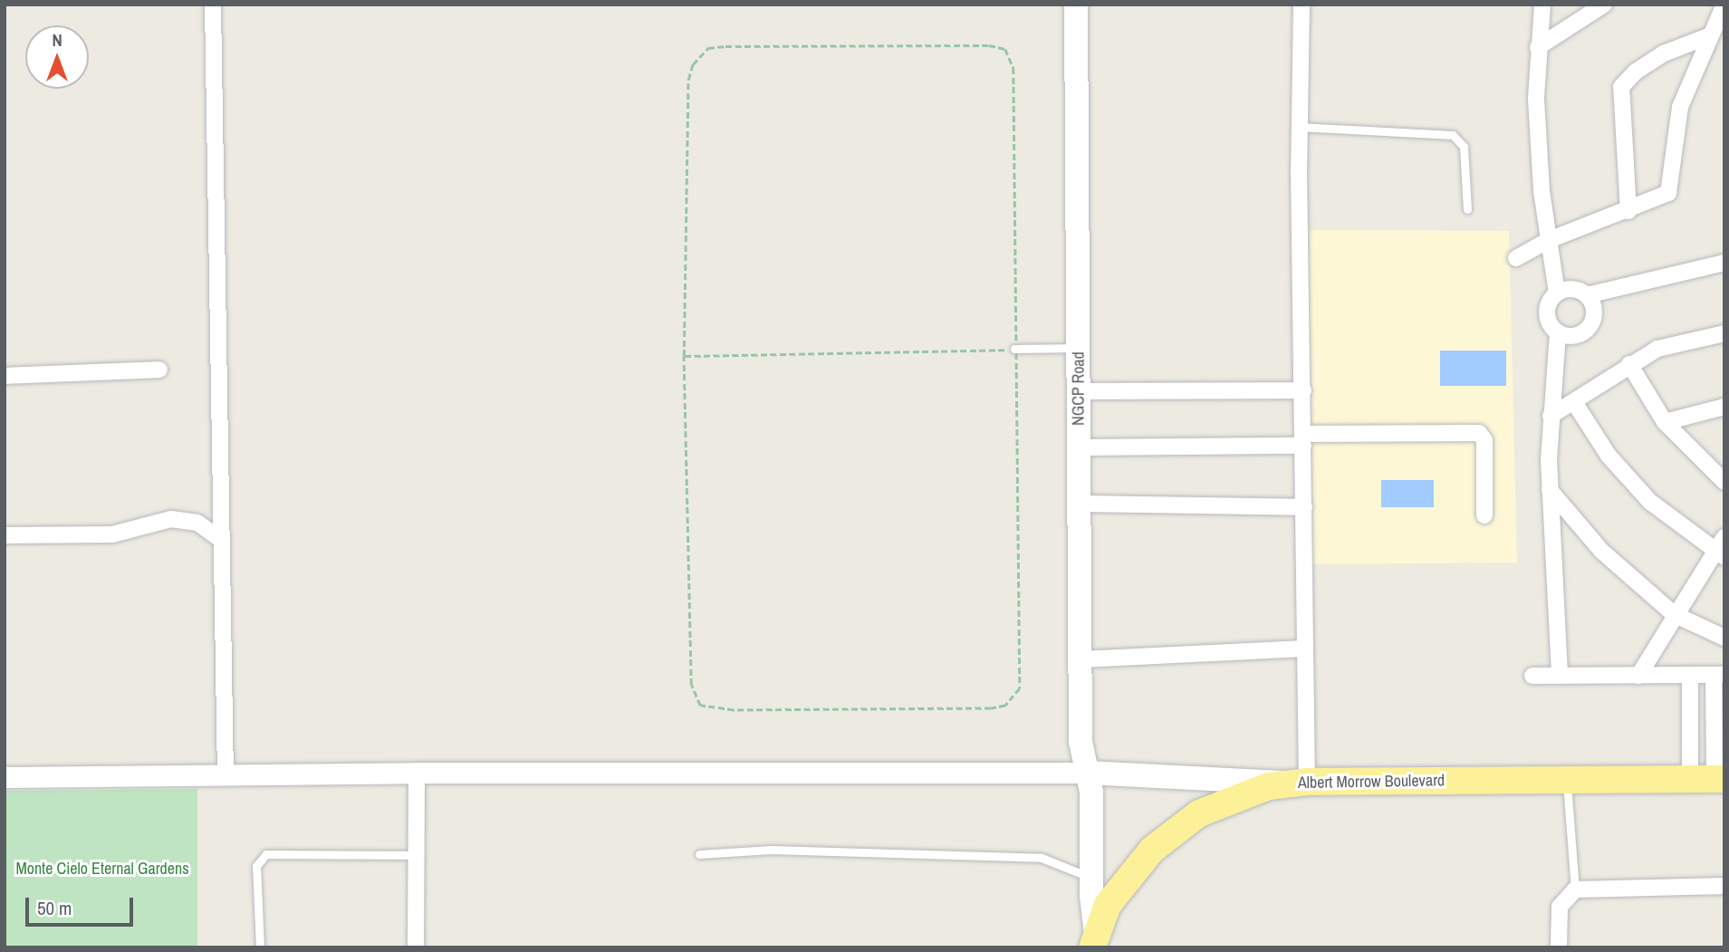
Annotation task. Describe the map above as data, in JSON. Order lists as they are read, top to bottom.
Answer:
{
  "streets": {
    "highway": ["Albert Morrow Boulevard"],
    "main road": ["NGCP Road"]
  },
  "crossings": [
    ["NGCP Road", "Albert Morrow Boulevard"]
  ],
  "parks": ["Monte Cielo Eternal Gardens"],
  "scale_bar": "50 m",
  "north": "top"
}
